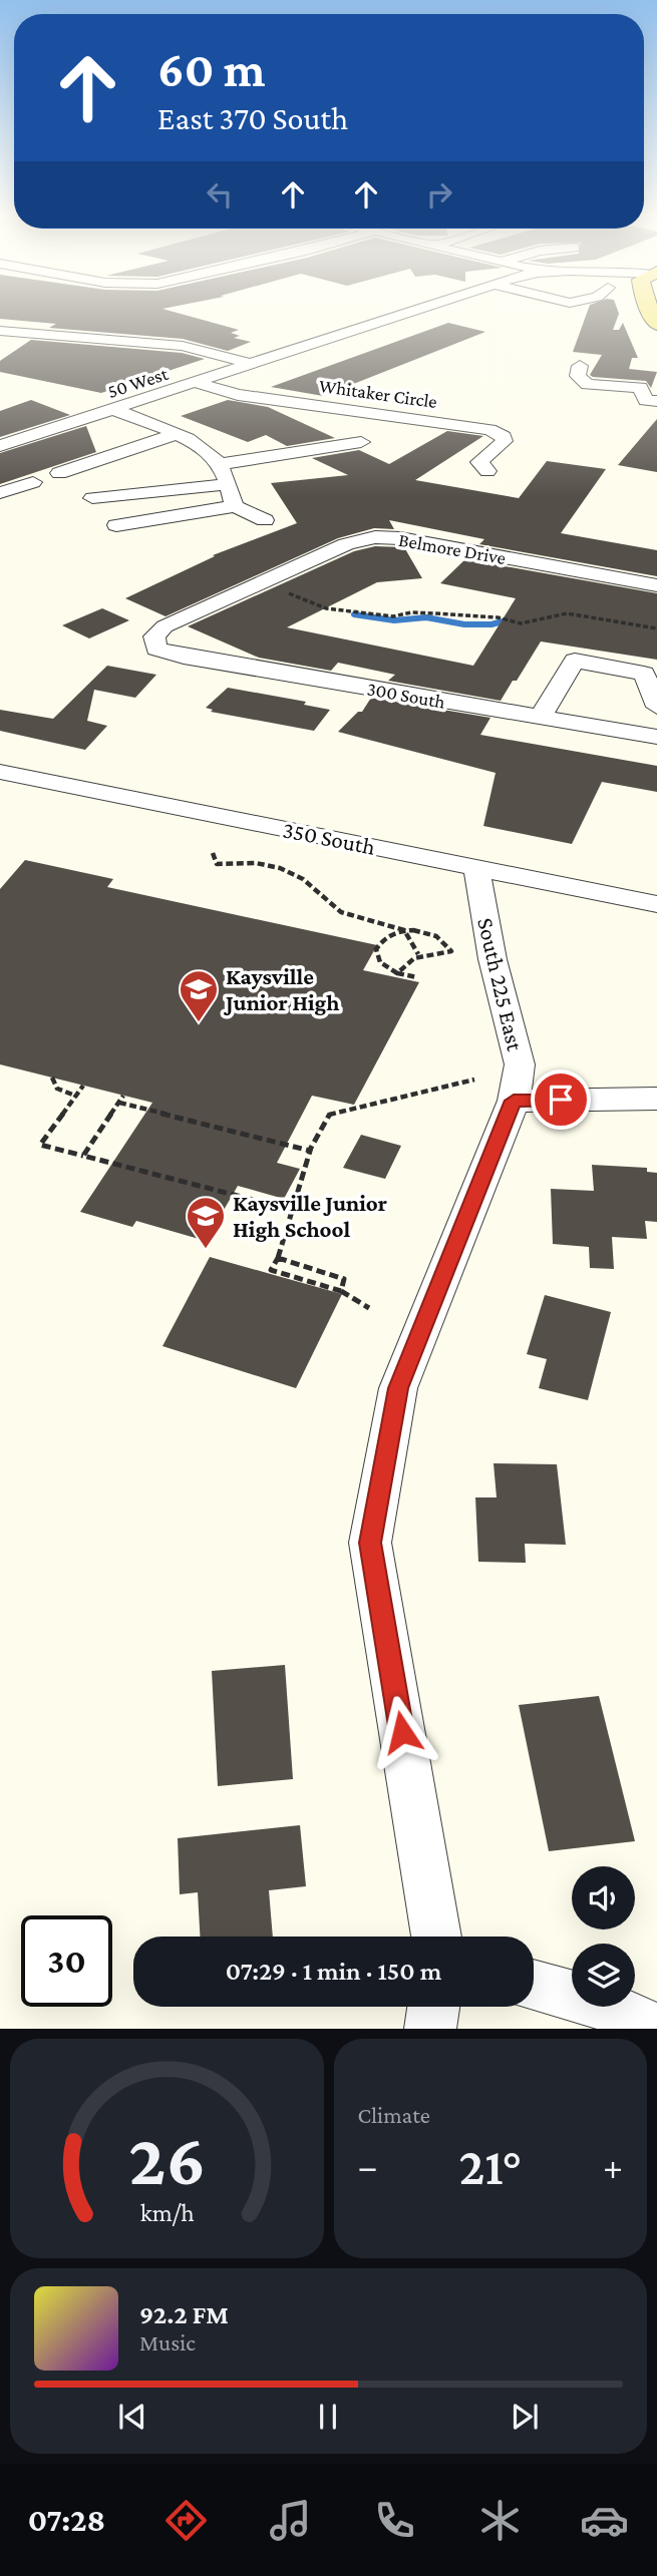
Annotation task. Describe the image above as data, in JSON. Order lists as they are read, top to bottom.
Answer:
{
  "streets": {
    "street": [
      "50 West",
      "Whitaker Circle",
      "Belmore Drive",
      "300 South",
      "350 South",
      "South 225 East"
    ]
  },
  "crossings": [
    ["50 West", "Whitaker Circle"],
    ["Belmore Drive", "300 South"],
    ["350 South", "South 225 East"]
  ],
  "places": {
    "school or university": ["Kaysville Junior High", "Kaysville Junior High School"]
  },
  "page": {
    "turn": ["60 m", "East 370 South"],
    "limit": "30",
    "trip": "07:29 · 1 min · 150 m",
    "tile": "Climate",
    "heat": ["−", "21°", "+"],
    "song": ["92.2 FM", "Music"],
    "tabs": "07:28",
    "gauge": ["26", "km/h"]
  }
}
